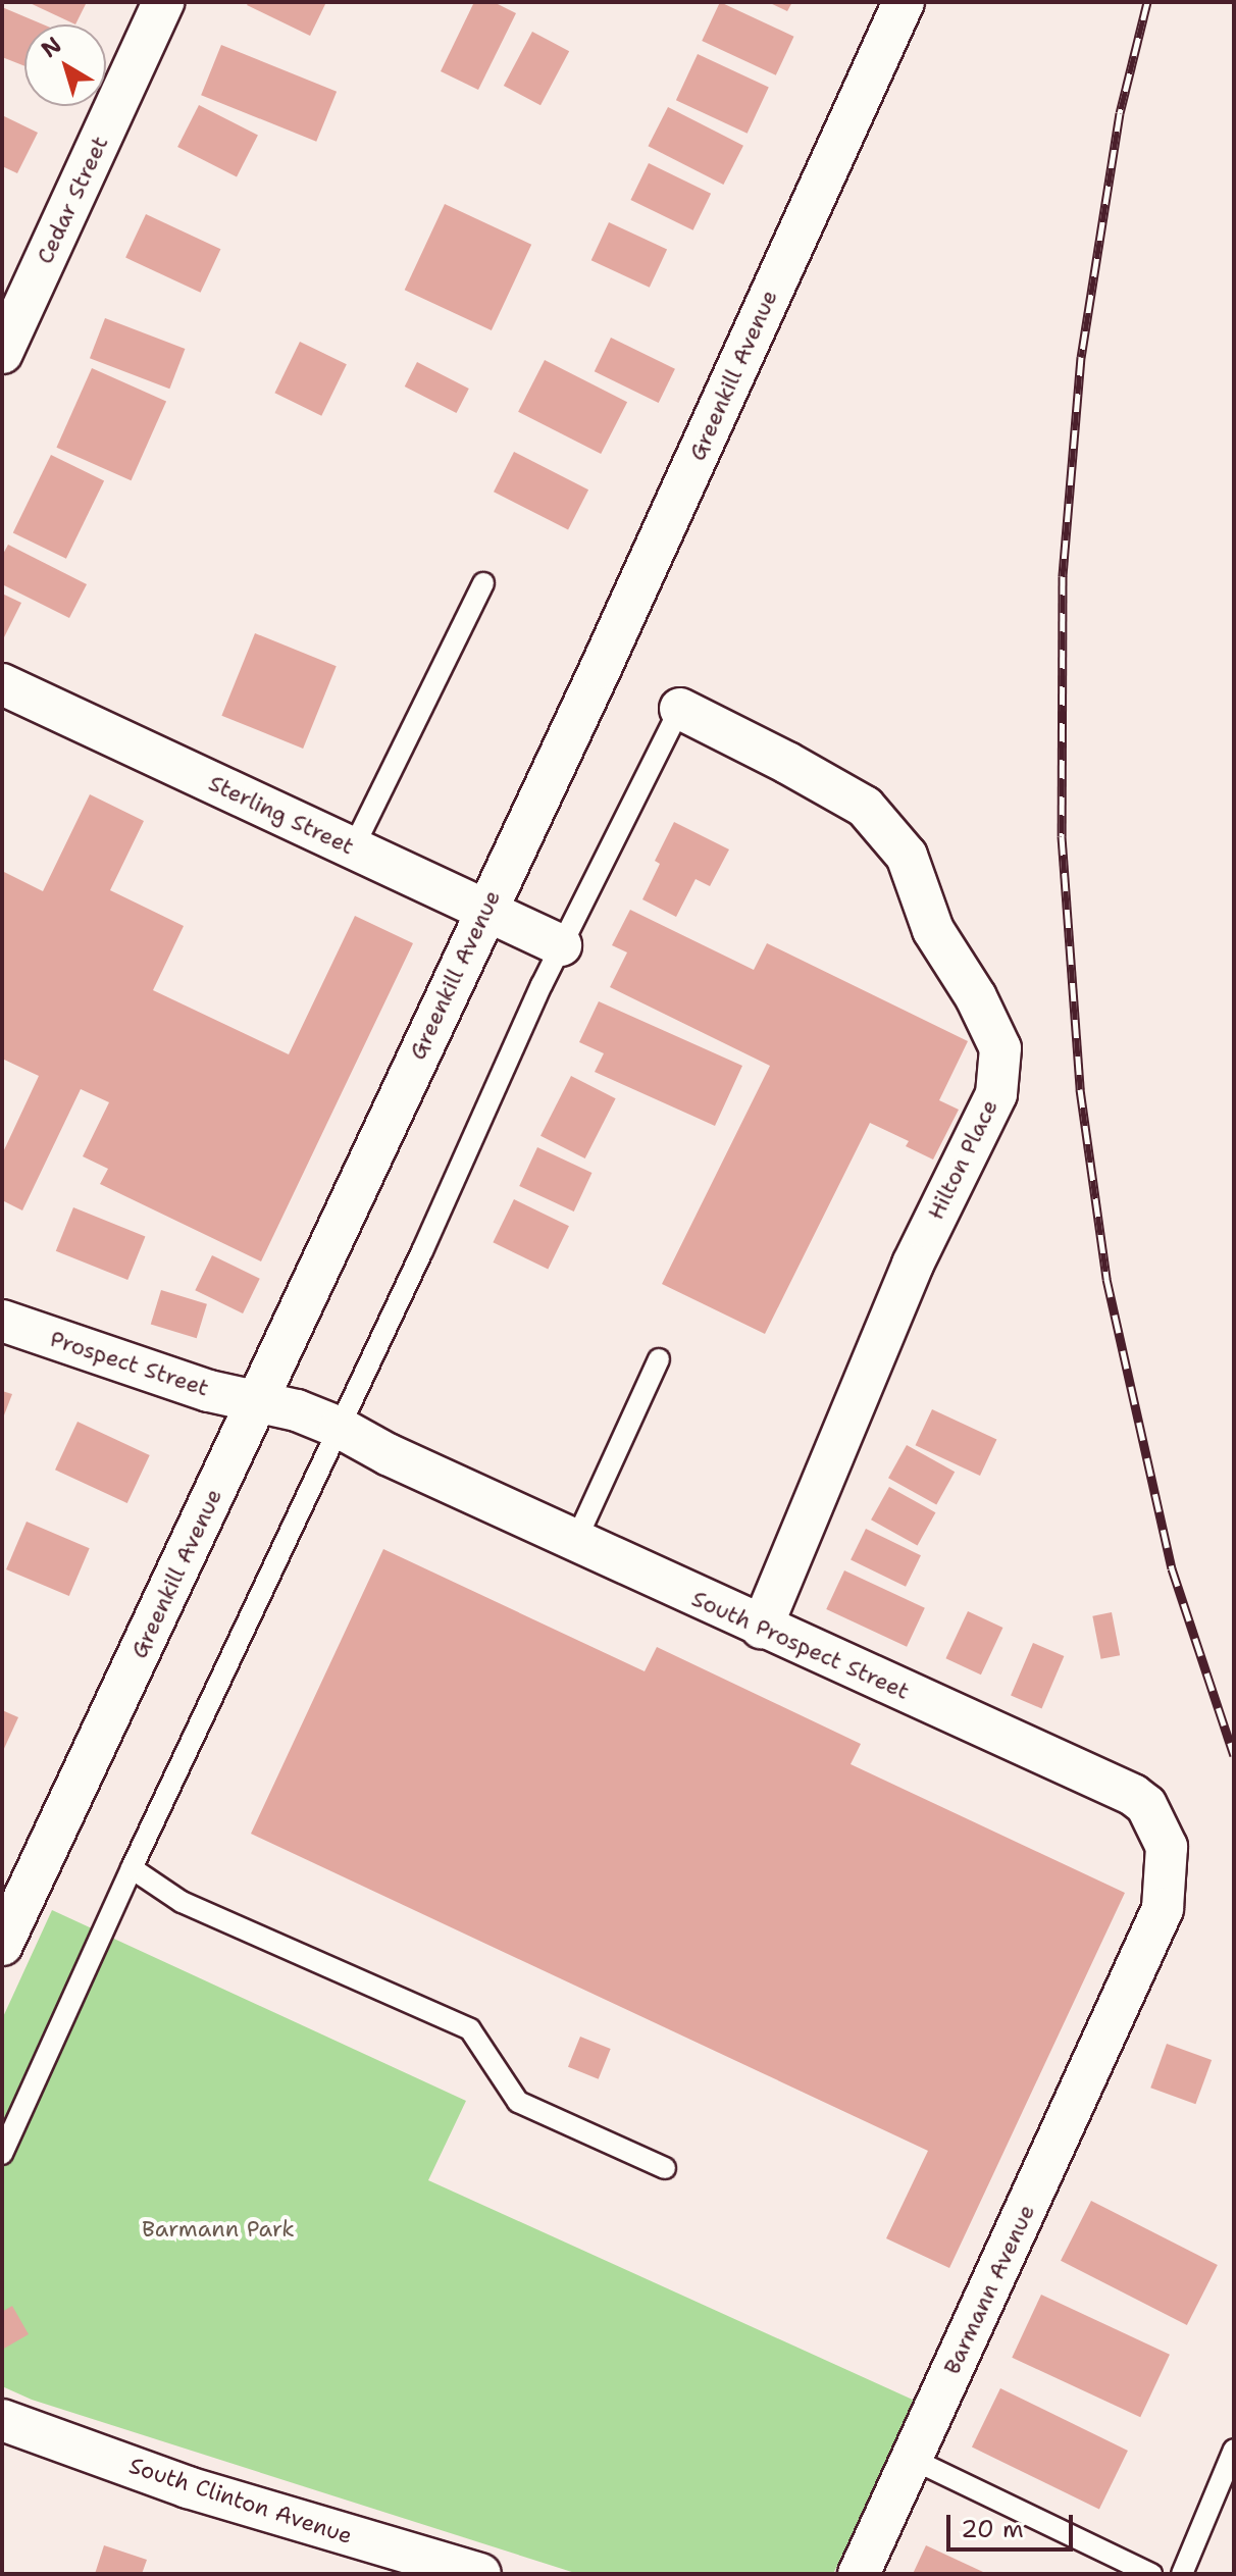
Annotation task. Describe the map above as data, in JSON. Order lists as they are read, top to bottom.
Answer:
{
  "streets": {
    "street": [
      "Cedar Street",
      "Greenkill Avenue",
      "Sterling Street",
      "Hilton Place",
      "Prospect Street",
      "South Prospect Street",
      "Barmann Avenue",
      "South Clinton Avenue"
    ]
  },
  "crossings": [
    ["Greenkill Avenue", "Sterling Street"],
    ["Greenkill Avenue", "Prospect Street"],
    ["Greenkill Avenue", "South Prospect Street"],
    ["Hilton Place", "South Prospect Street"],
    ["Prospect Street", "South Prospect Street"],
    ["South Prospect Street", "Barmann Avenue"]
  ],
  "parks": ["Barmann Park"],
  "scale_bar": "20 m",
  "north": "top left"
}
